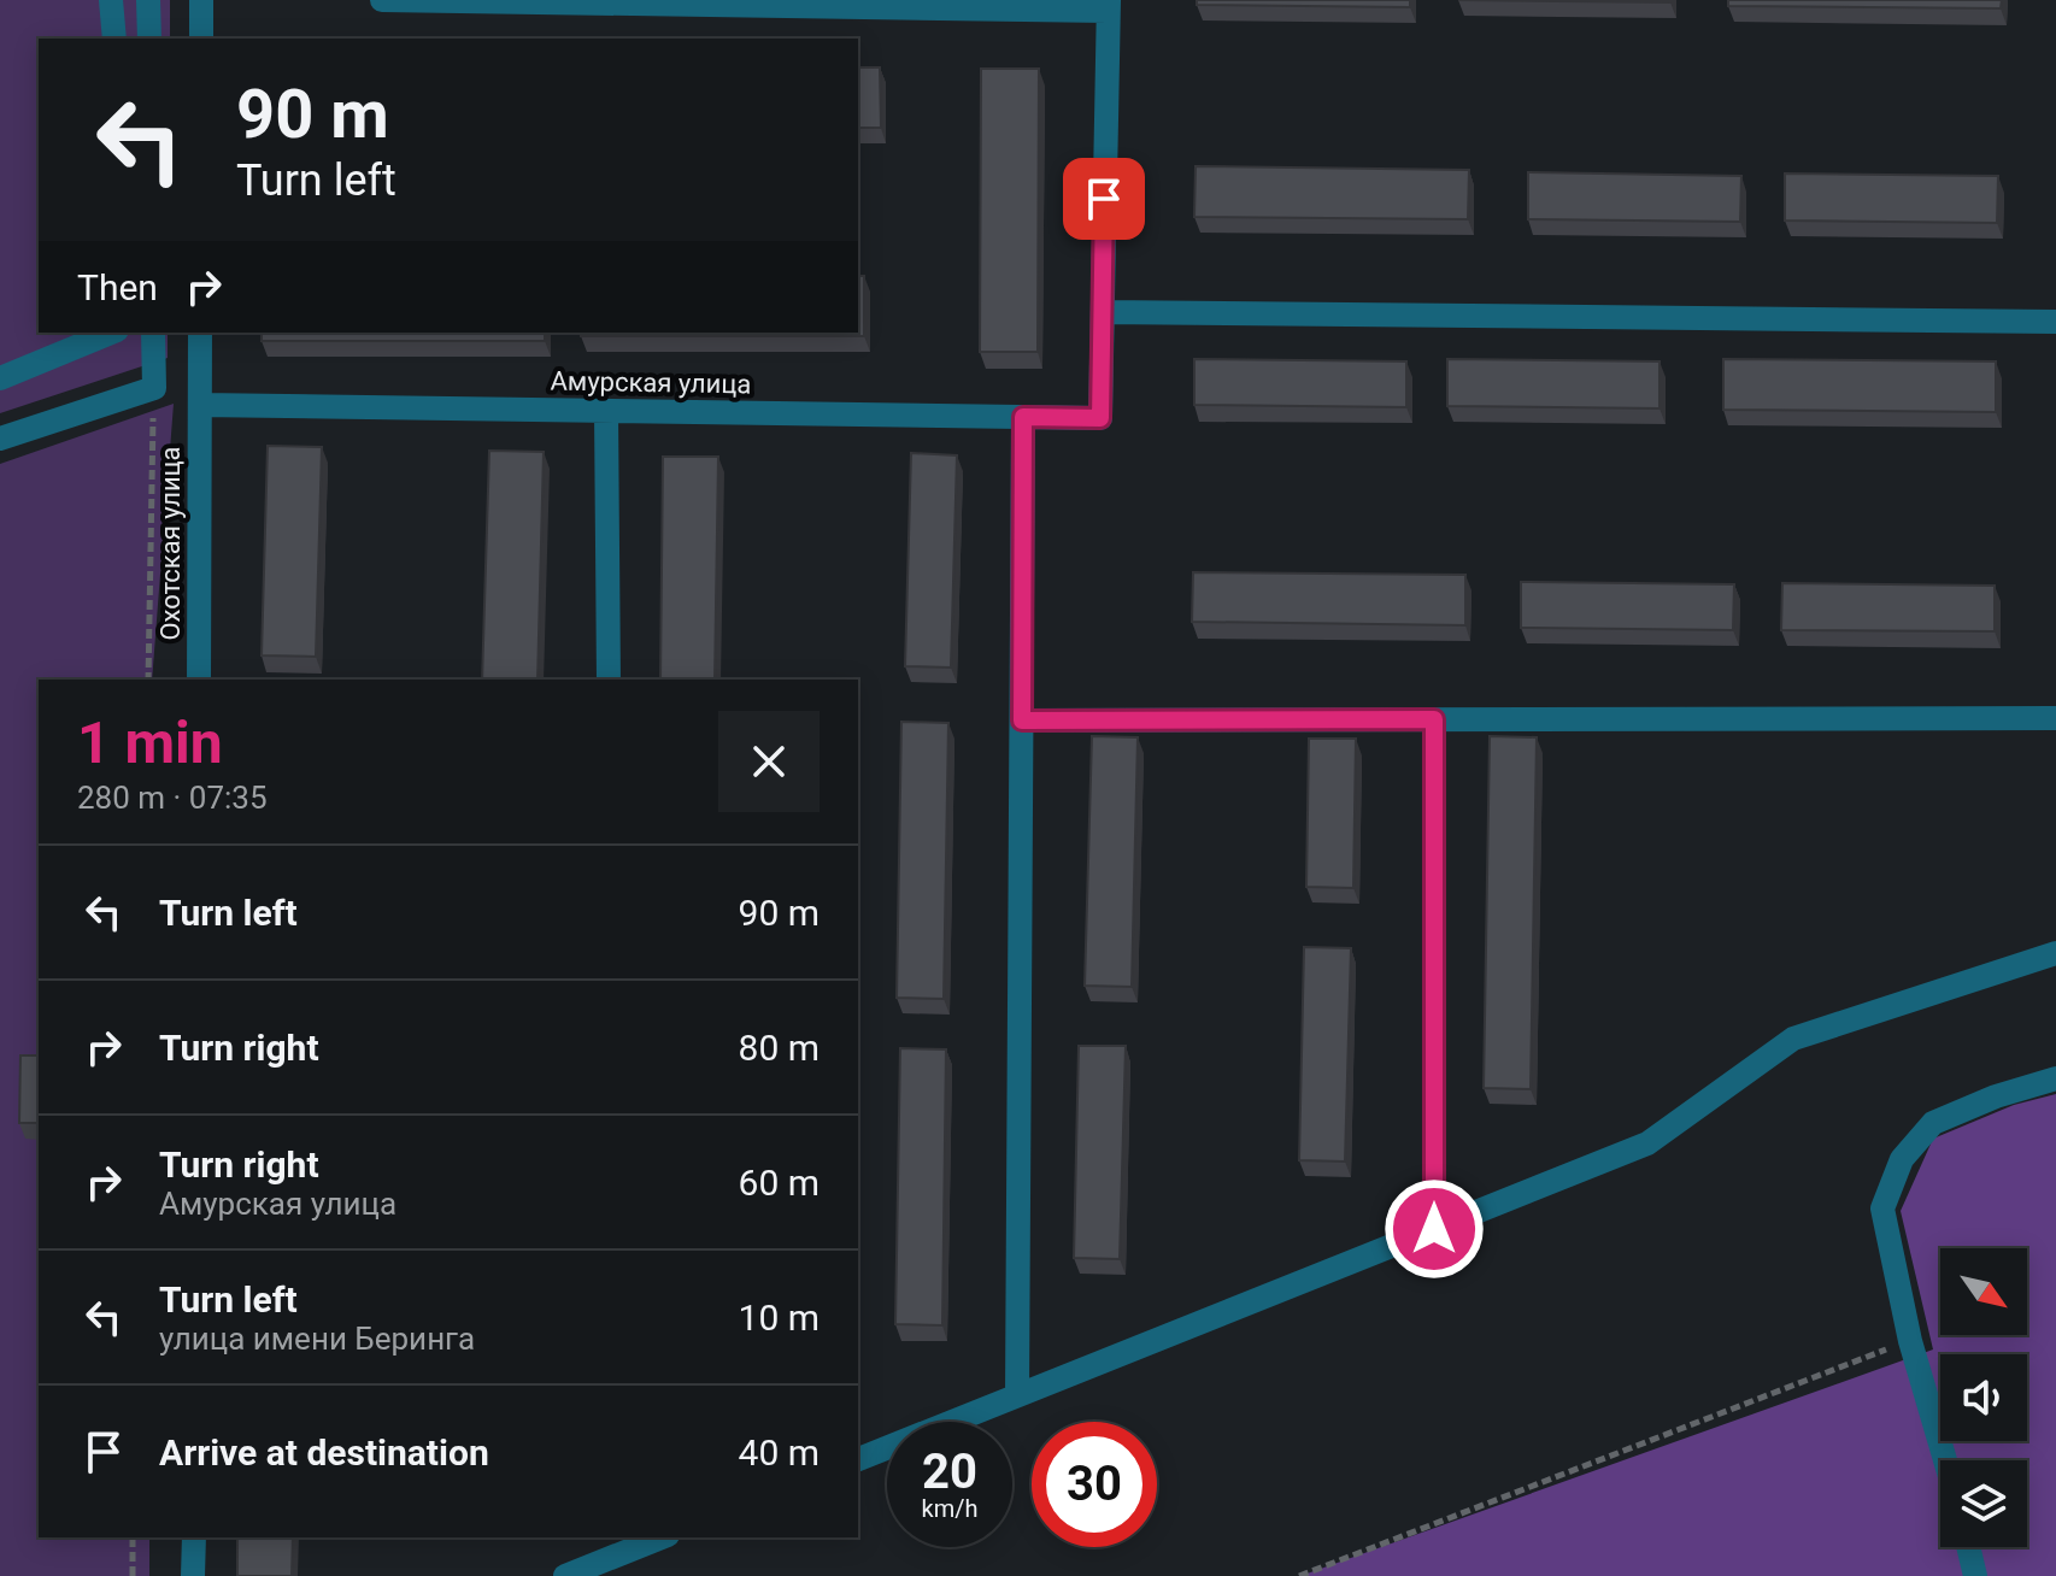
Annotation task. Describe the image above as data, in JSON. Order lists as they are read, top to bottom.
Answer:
{
  "streets": {
    "street": ["Амурская улица", "Охотская улица"]
  },
  "crossings": [
    ["Амурская улица", "Охотская улица"]
  ],
  "north": "bottom right",
  "page": {
    "turn": ["90 m", "Turn left"],
    "then": "Then",
    "heading": ["1 min", "280 m · 07:35"],
    "list": [
      {
        "name": "Turn left",
        "value": "90 m"
      },
      {
        "name": "Turn right",
        "value": "80 m"
      },
      {
        "name": "Turn right",
        "note": "Амурская улица",
        "value": "60 m"
      },
      {
        "name": "Turn left",
        "note": "улица имени Беринга",
        "value": "10 m"
      },
      {
        "name": "Arrive at destination",
        "value": "40 m"
      }
    ],
    "speed": "20 km/h",
    "limit": "30"
  }
}
